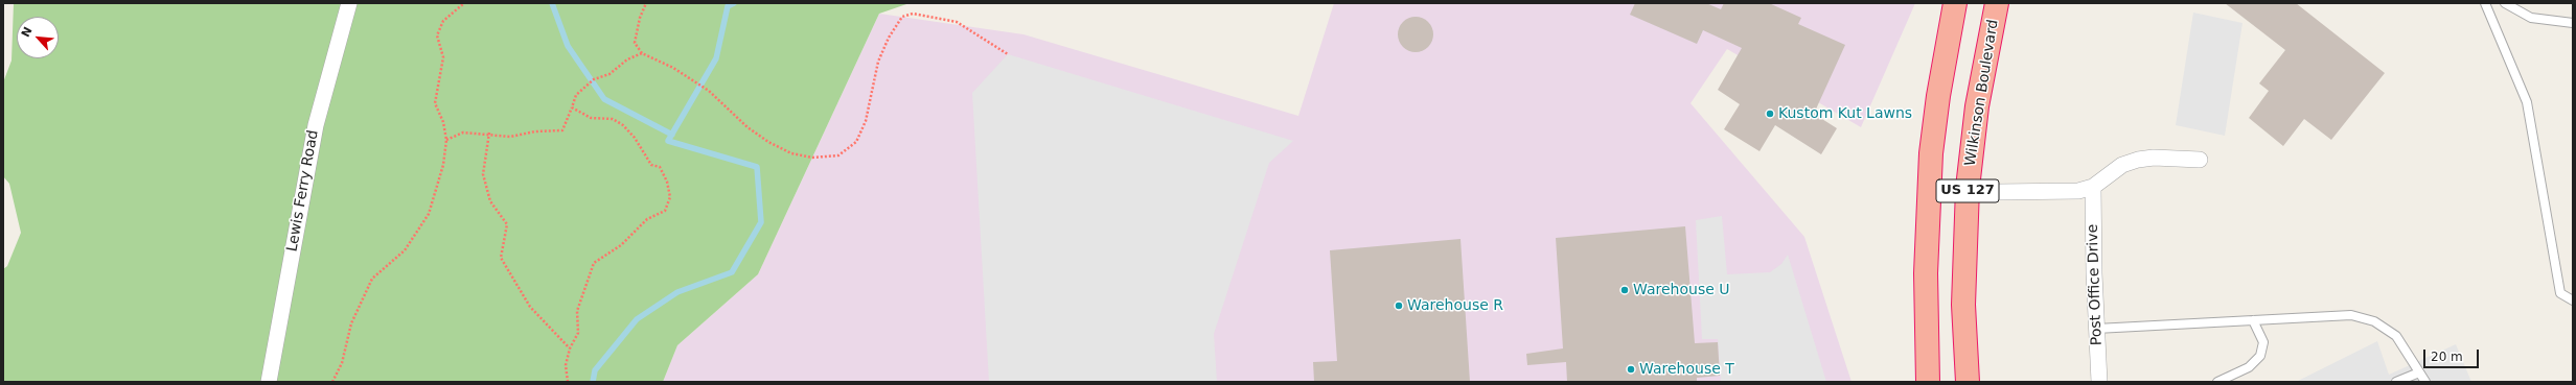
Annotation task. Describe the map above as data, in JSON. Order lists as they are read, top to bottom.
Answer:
{
  "streets": {
    "highway": ["Wilkinson Boulevard", "US 127"],
    "street": ["Lewis Ferry Road", "Post Office Drive"]
  },
  "places": [
    "Kustom Kut Lawns",
    "Warehouse U",
    "Warehouse R",
    "Warehouse T"
  ],
  "scale_bar": "20 m",
  "north": "top left"
}
